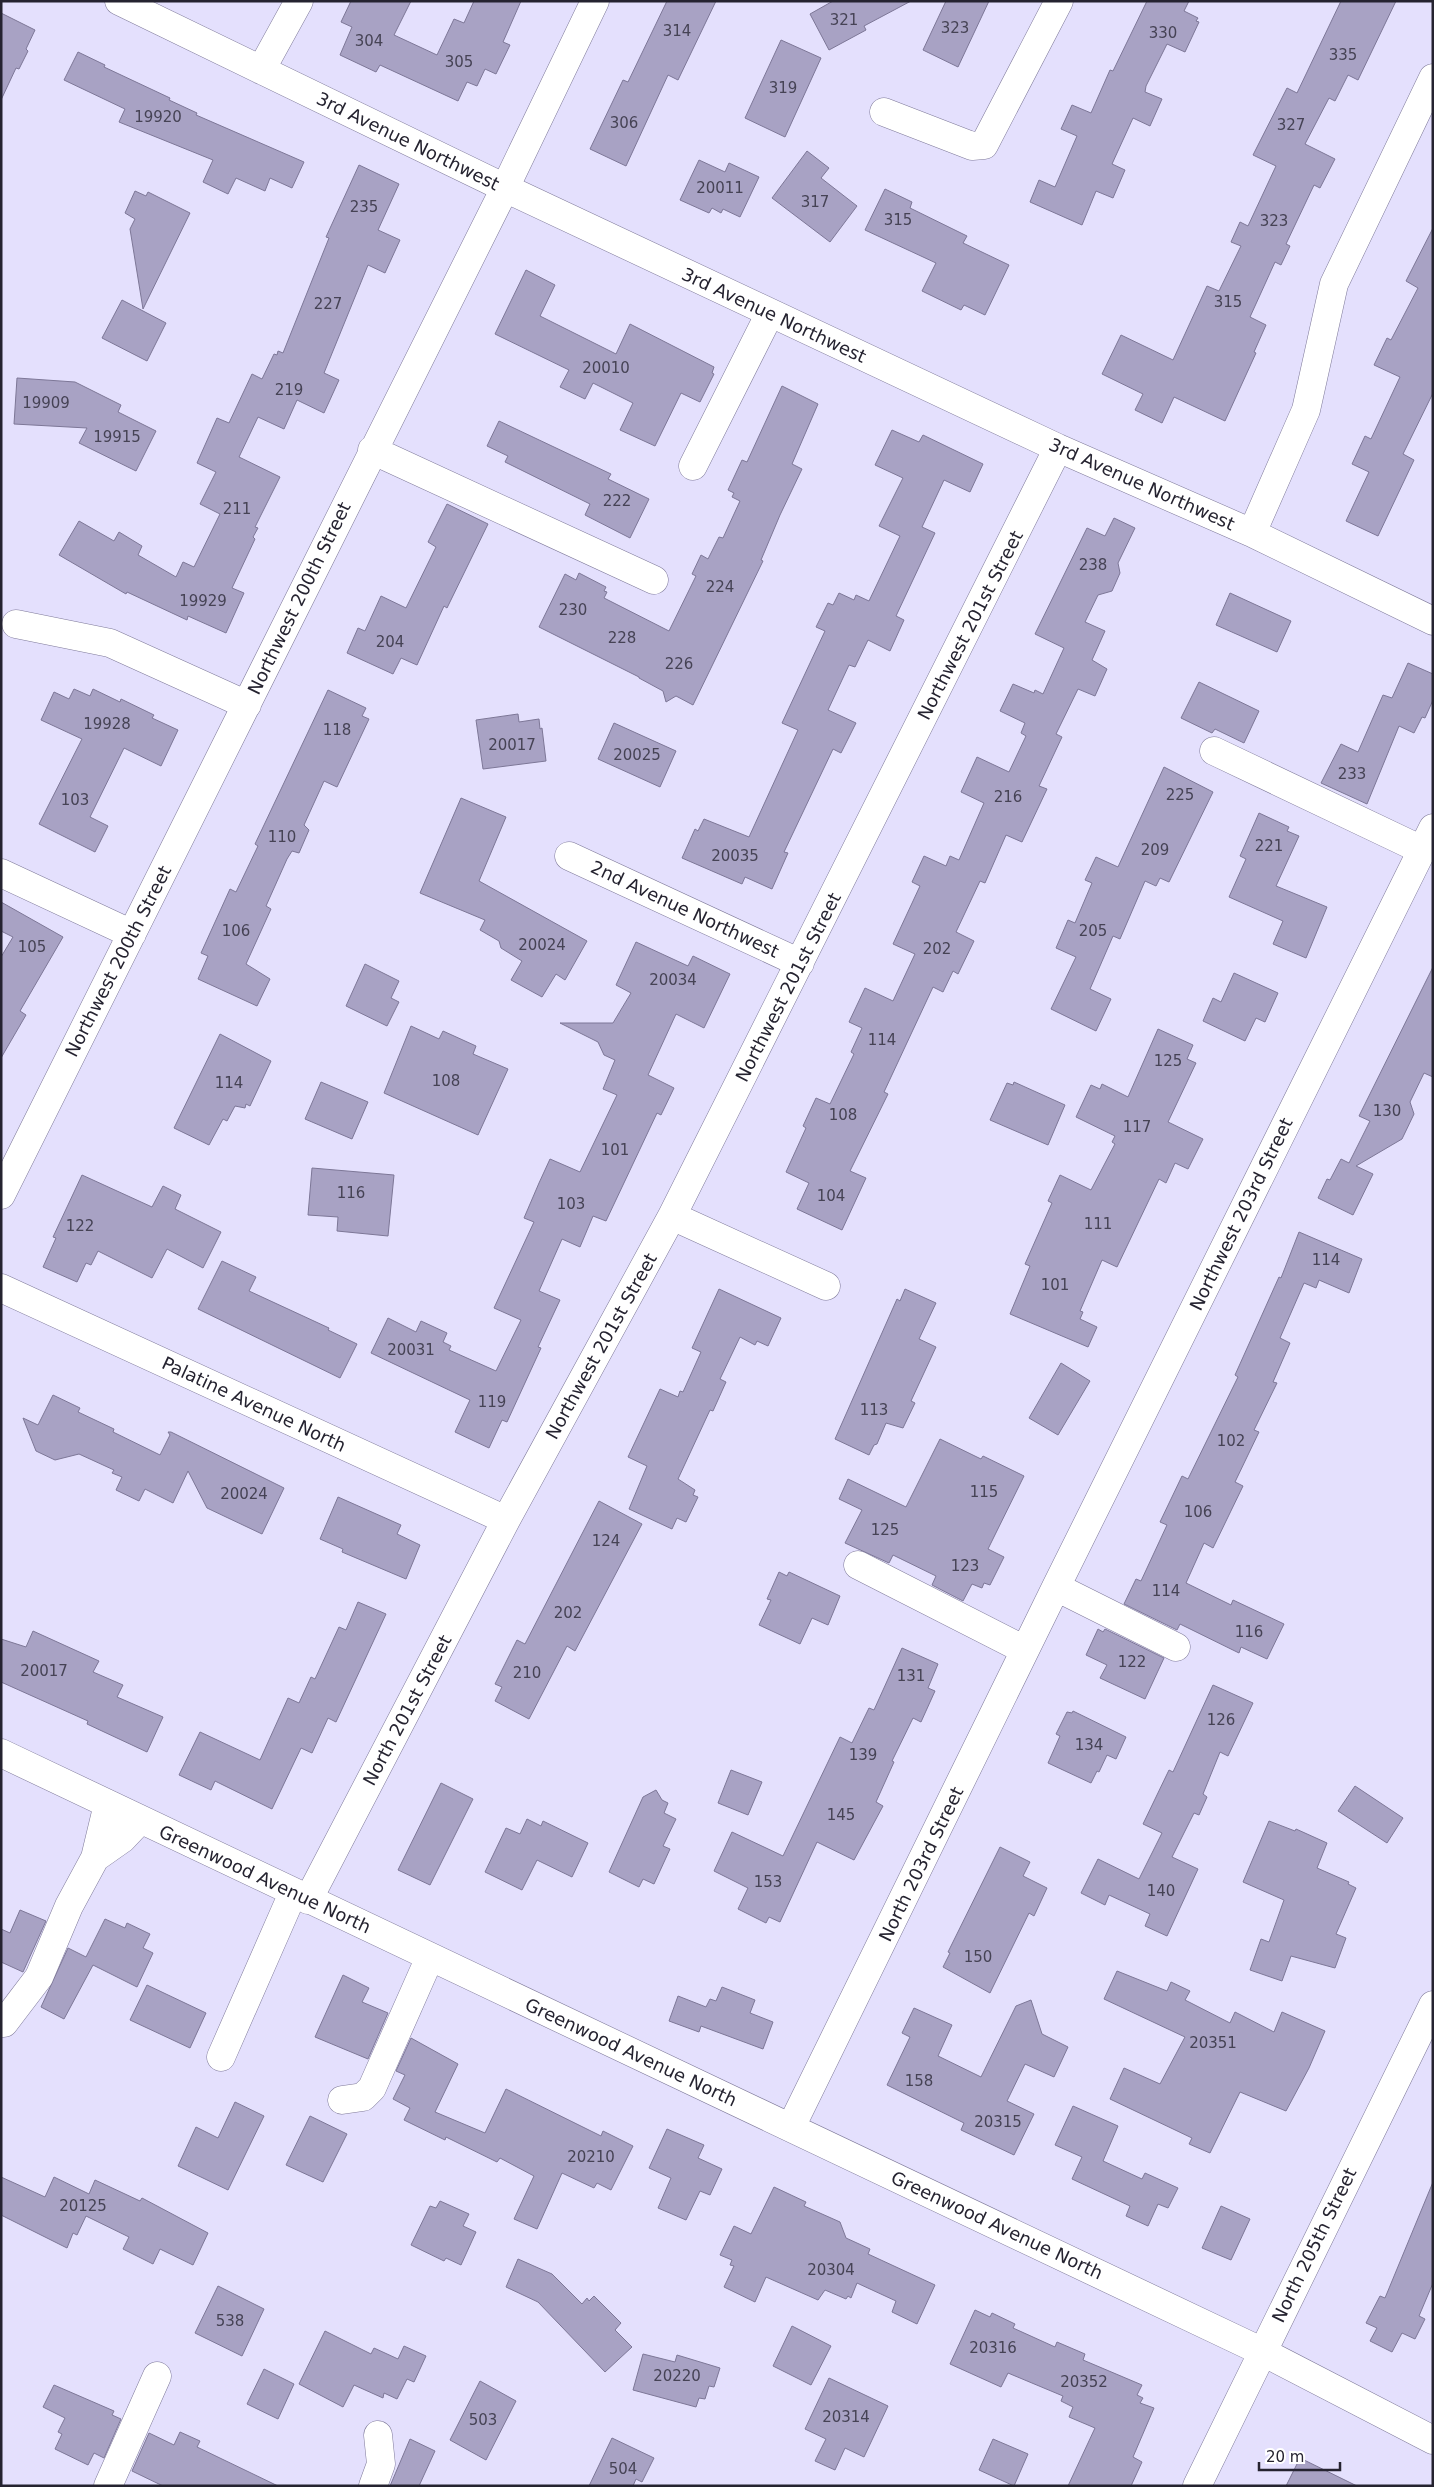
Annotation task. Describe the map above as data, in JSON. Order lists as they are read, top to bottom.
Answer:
{
  "streets": {
    "street": [
      "3rd Avenue Northwest",
      "Northwest 200th Street",
      "Northwest 201st Street",
      "2nd Avenue Northwest",
      "Northwest 203rd Street",
      "Palatine Avenue North",
      "North 201st Street",
      "North 203rd Street",
      "Greenwood Avenue North",
      "North 205th Street"
    ]
  },
  "crossings": [
    ["3rd Avenue Northwest", "Northwest 200th Street"],
    ["3rd Avenue Northwest", "Northwest 201st Street"],
    ["Northwest 201st Street", "2nd Avenue Northwest"],
    ["Northwest 201st Street", "Palatine Avenue North"],
    ["Northwest 201st Street", "North 201st Street"],
    ["Northwest 203rd Street", "North 203rd Street"],
    ["Palatine Avenue North", "North 201st Street"],
    ["North 201st Street", "Greenwood Avenue North"],
    ["North 203rd Street", "Greenwood Avenue North"],
    ["Greenwood Avenue North", "North 205th Street"]
  ],
  "house_numbers": [
    "321",
    "323",
    "314",
    "330",
    "304",
    "335",
    "305",
    "319",
    "19920",
    "306",
    "327",
    "20011",
    "317",
    "235",
    "315",
    "323",
    "315",
    "227",
    "20010",
    "219",
    "19909",
    "19915",
    "222",
    "211",
    "238",
    "224",
    "19929",
    "230",
    "228",
    "204",
    "226",
    "19928",
    "118",
    "20017",
    "20025",
    "233",
    "225",
    "216",
    "103",
    "110",
    "221",
    "209",
    "20035",
    "106",
    "205",
    "20024",
    "105",
    "202",
    "20034",
    "114",
    "125",
    "108",
    "114",
    "130",
    "108",
    "117",
    "101",
    "116",
    "104",
    "103",
    "111",
    "122",
    "114",
    "101",
    "20031",
    "119",
    "113",
    "102",
    "115",
    "20024",
    "106",
    "125",
    "124",
    "123",
    "114",
    "202",
    "116",
    "122",
    "20017",
    "210",
    "131",
    "126",
    "134",
    "139",
    "145",
    "153",
    "140",
    "150",
    "20351",
    "158",
    "20315",
    "20210",
    "20125",
    "20304",
    "538",
    "20316",
    "20220",
    "20352",
    "20314",
    "503",
    "504"
  ],
  "scale_bar": "20 m"
}
